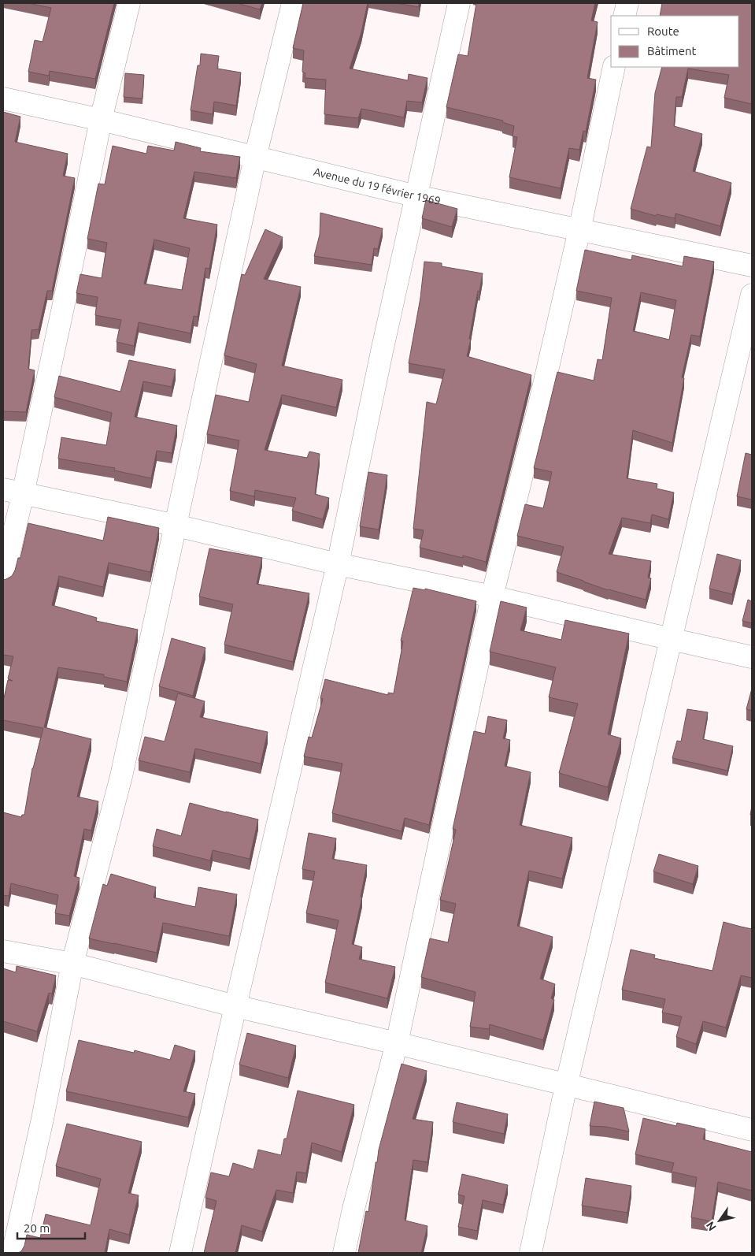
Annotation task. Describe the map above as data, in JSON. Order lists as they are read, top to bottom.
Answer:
{
  "streets": {
    "street": ["Avenue du 19 février 1969"]
  },
  "legend": ["Route", "Bâtiment"],
  "scale_bar": "20 m",
  "north": "bottom left"
}
